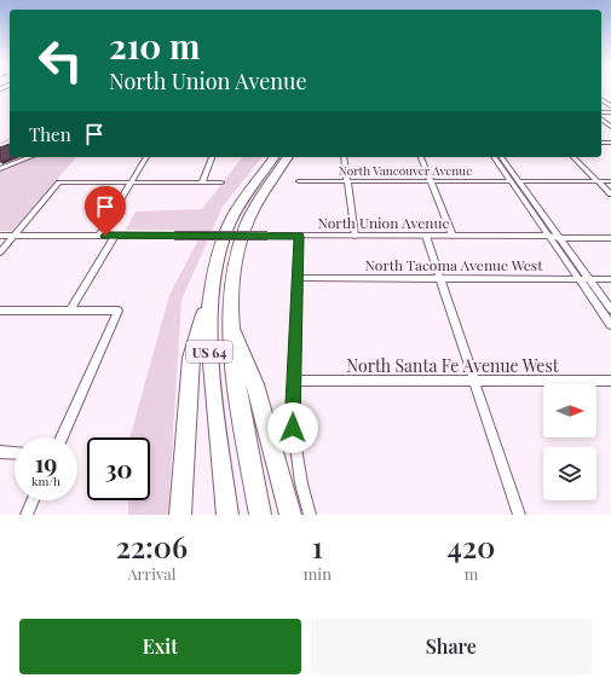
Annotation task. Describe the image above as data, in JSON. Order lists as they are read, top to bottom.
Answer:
{
  "streets": {
    "highway": ["US 64"],
    "street": [
      "North Vancouver Avenue",
      "North Union Avenue",
      "North Tacoma Avenue West",
      "North Santa Fe Avenue West"
    ]
  },
  "north": "right",
  "page": {
    "turn": ["210 m", "North Union Avenue"],
    "then": "Then",
    "speed": "19 km/h",
    "limit": "30",
    "eta": [
      "22:06",
      "Arrival",
      "1",
      "min",
      "420",
      "m"
    ],
    "buttons": ["Exit", "Share"]
  }
}
